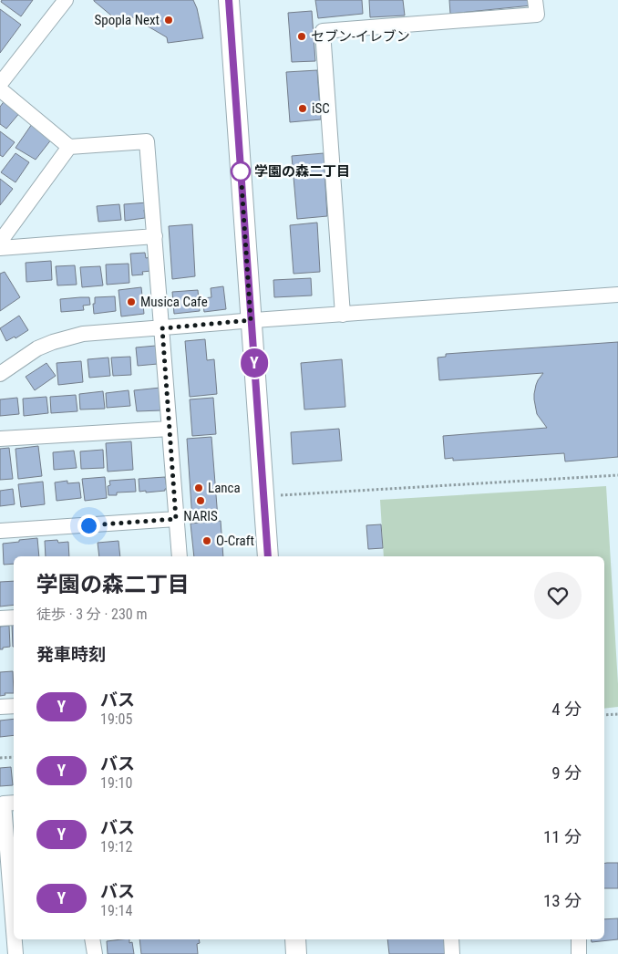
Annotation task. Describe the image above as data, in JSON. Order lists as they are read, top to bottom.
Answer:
{
  "places": [
    "Spopla Next",
    "セブン-イレブン",
    "iSC",
    "学園の森二丁目",
    "Musica Cafe",
    "Lanca",
    "NARIS",
    "O-Craft"
  ],
  "lines": ["bus line Y"],
  "page": {
    "on_map": "Y",
    "heading": [
      ["学園の森二丁目", "徒歩 · 3 分 · 230 m"],
      "発車時刻"
    ],
    "list": [
      {
        "mark": "Y",
        "name": "バス",
        "note": "19:05",
        "value": "4 分"
      },
      {
        "mark": "Y",
        "name": "バス",
        "note": "19:10",
        "value": "9 分"
      },
      {
        "mark": "Y",
        "name": "バス",
        "note": "19:12",
        "value": "11 分"
      },
      {
        "mark": "Y",
        "name": "バス",
        "note": "19:14",
        "value": "13 分"
      }
    ]
  }
}
